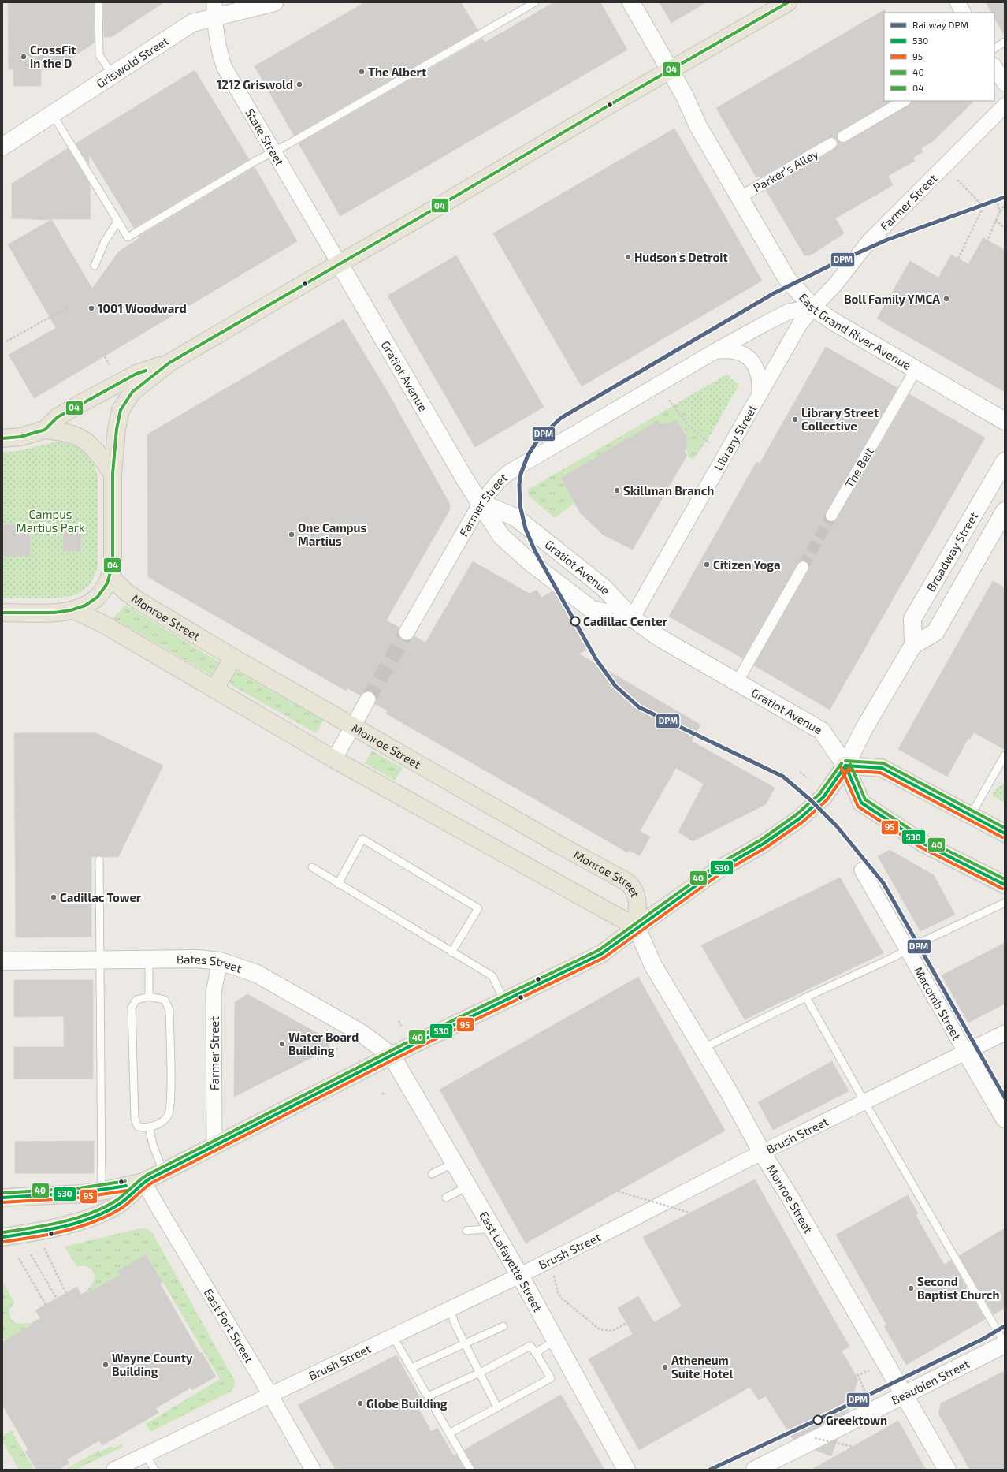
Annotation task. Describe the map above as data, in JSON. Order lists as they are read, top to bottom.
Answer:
{
  "streets": {
    "main road": ["Gratiot Avenue", "Monroe Street"],
    "street": [
      "Griswold Street",
      "State Street",
      "Parker’s Alley",
      "Farmer Street",
      "East Grand River Avenue",
      "Library Street",
      "The Belt",
      "Broadway Street",
      "Bates Street",
      "Macomb Street",
      "Brush Street",
      "East Lafayette Street",
      "East Fort Street",
      "Beaubien Street"
    ]
  },
  "crossings": [
    ["Griswold Street", "State Street"],
    ["State Street", "Gratiot Avenue"],
    ["Parker’s Alley", "East Grand River Avenue"],
    ["Farmer Street", "East Grand River Avenue"],
    ["Farmer Street", "Gratiot Avenue"],
    ["Farmer Street", "Library Street"],
    ["Farmer Street", "Bates Street"],
    ["East Grand River Avenue", "Library Street"],
    ["East Grand River Avenue", "The Belt"],
    ["Gratiot Avenue", "Library Street"],
    ["Monroe Street", "Brush Street"],
    ["Monroe Street", "Beaubien Street"],
    ["Bates Street", "East Lafayette Street"],
    ["Macomb Street", "Brush Street"],
    ["Brush Street", "East Lafayette Street"],
    ["Brush Street", "East Fort Street"]
  ],
  "parks": ["Campus Martius Park"],
  "places": [
    "CrossFit in the D",
    "The Albert",
    "1212 Griswold",
    "Hudson's Detroit",
    "Boll Family YMCA",
    "1001 Woodward",
    "Library Street Collective",
    "Skillman Branch",
    "One Campus Martius",
    "Citizen Yoga",
    "Cadillac Center",
    "Cadillac Tower",
    "Water Board Building",
    "Second Baptist Church",
    "Wayne County Building",
    "Atheneum Suite Hotel",
    "Globe Building",
    "Greektown"
  ],
  "lines": [
    "transit line 04",
    "rail line DPM",
    "transit line 40",
    "transit line 530",
    "transit line 95"
  ],
  "legend": [
    "Railway DPM",
    "530",
    "95",
    "40",
    "04"
  ]
}
